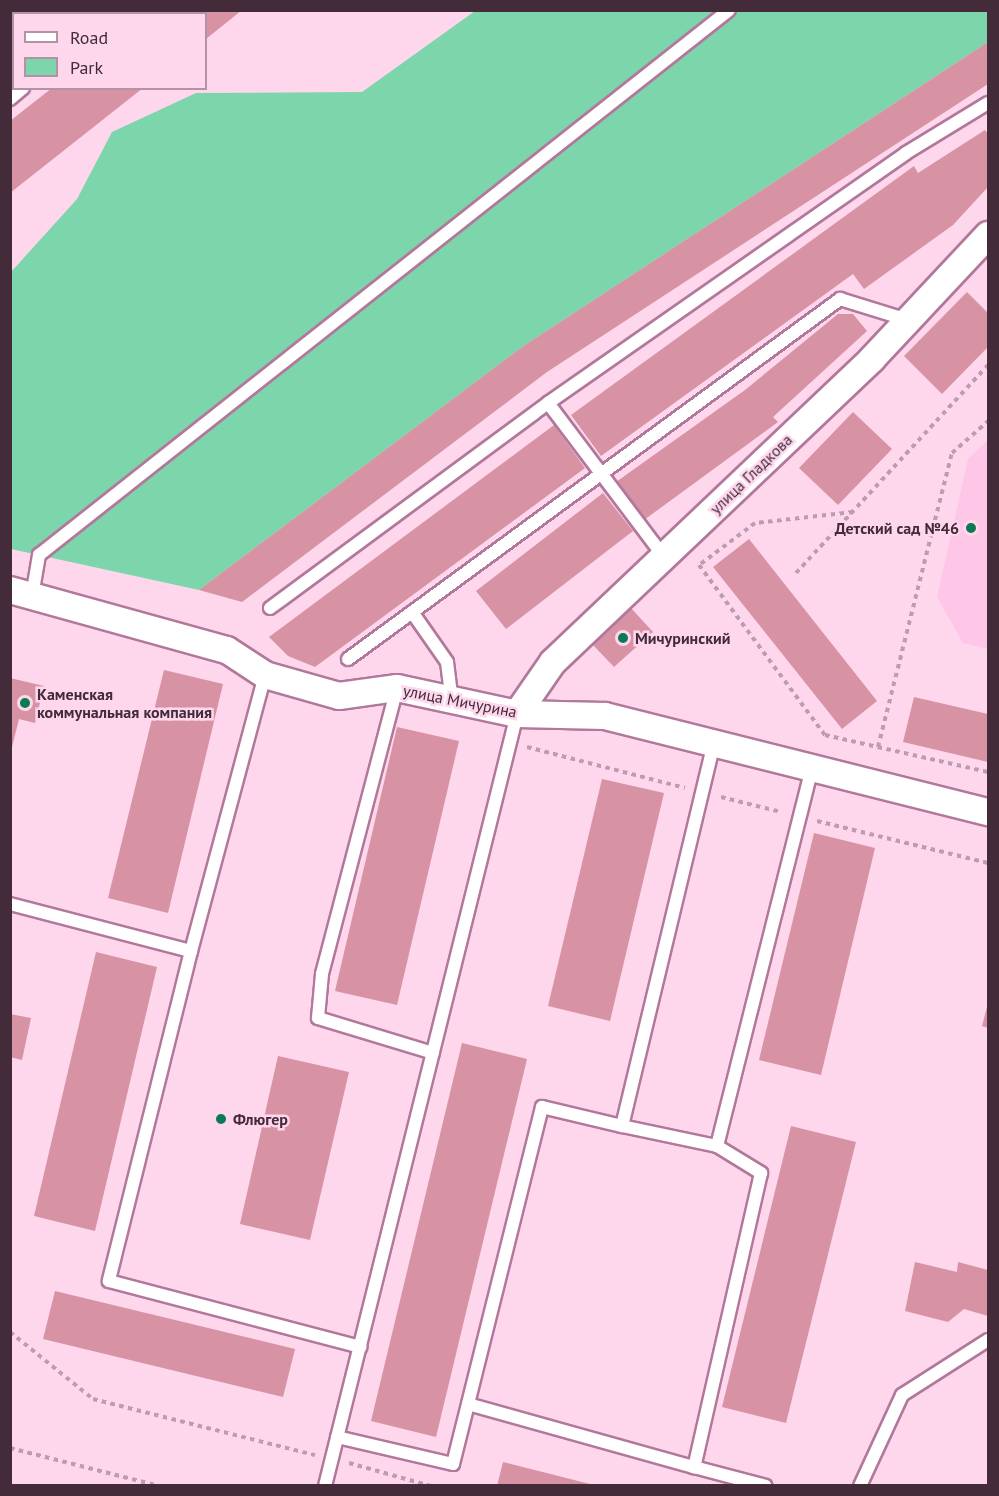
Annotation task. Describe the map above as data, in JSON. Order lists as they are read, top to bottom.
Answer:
{
  "streets": {
    "street": ["улица Гладкова", "улица Мичурина"]
  },
  "crossings": [
    ["улица Гладкова", "улица Мичурина"]
  ],
  "places": [
    "Детский сад №46",
    "Мичуринский",
    "Каменская коммунальная компания",
    "Флюгер"
  ],
  "legend": ["Road", "Park"]
}
